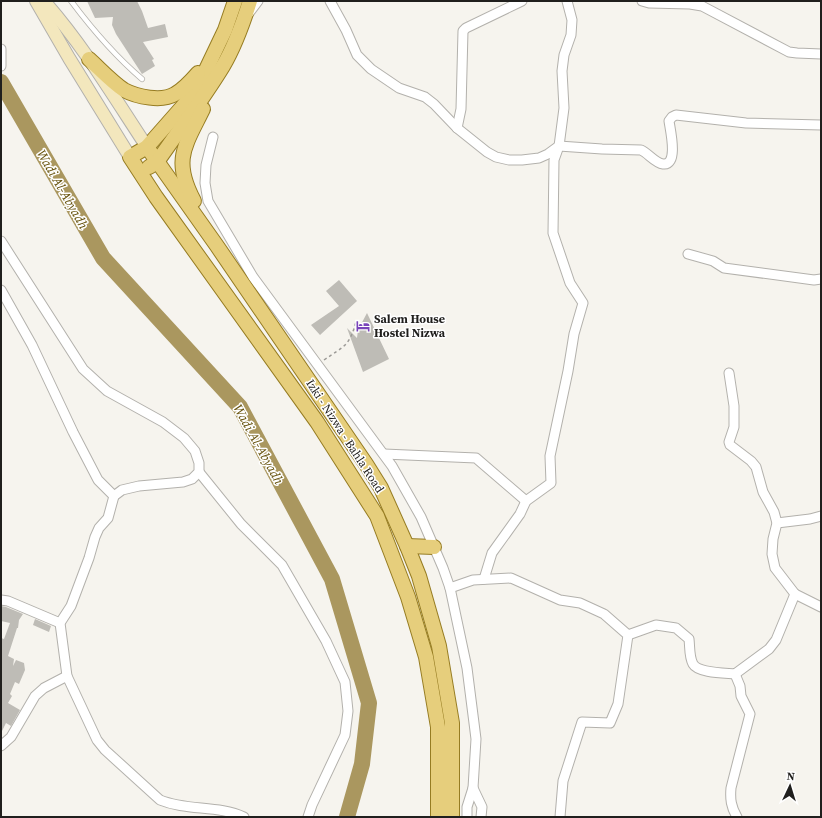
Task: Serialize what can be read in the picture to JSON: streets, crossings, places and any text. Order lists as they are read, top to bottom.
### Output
{
  "streets": {
    "main road": ["Izki - Nizwa - Bahla Road"]
  },
  "water": ["Wadi Al-Abyadh"],
  "places": {
    "hotel": ["Salem House Hostel Nizwa"]
  },
  "north": "top"
}
